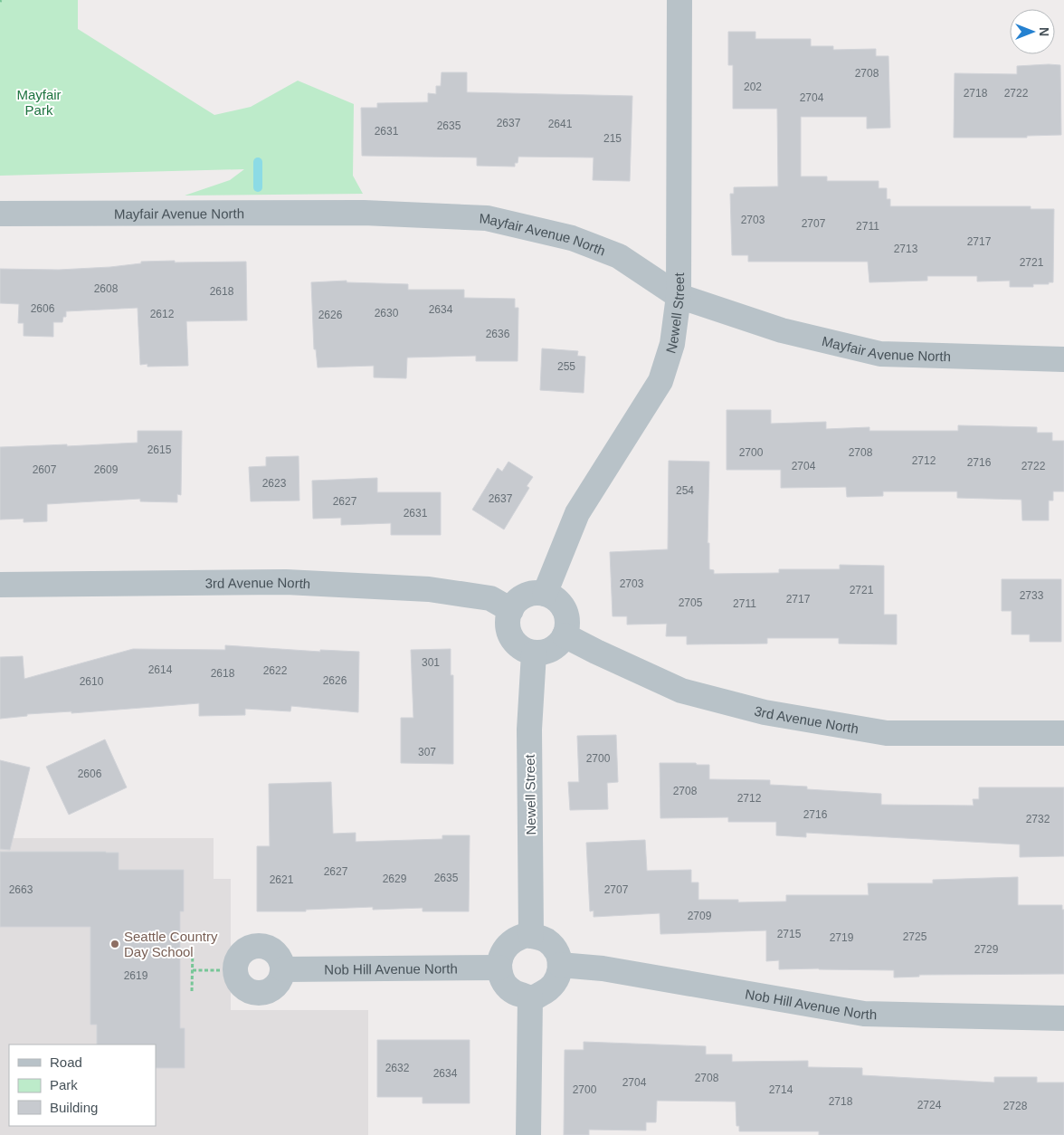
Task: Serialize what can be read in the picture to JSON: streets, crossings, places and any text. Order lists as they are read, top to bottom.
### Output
{
  "streets": {
    "street": [
      "Mayfair Avenue North",
      "Newell Street",
      "3rd Avenue North",
      "Nob Hill Avenue North"
    ]
  },
  "crossings": [
    ["Mayfair Avenue North", "Newell Street"],
    ["Newell Street", "3rd Avenue North"],
    ["Newell Street", "Nob Hill Avenue North"]
  ],
  "parks": ["Mayfair Park"],
  "places": ["Seattle Country Day School"],
  "house_numbers": [
    "2708",
    "202",
    "2718",
    "2722",
    "2704",
    "2637",
    "2641",
    "2635",
    "2631",
    "215",
    "2703",
    "2707",
    "2711",
    "2717",
    "2713",
    "2721",
    "2608",
    "2618",
    "2606",
    "2634",
    "2630",
    "2612",
    "2626",
    "2636",
    "255",
    "2615",
    "2700",
    "2708",
    "2712",
    "2716",
    "2704",
    "2722",
    "2607",
    "2609",
    "2623",
    "254",
    "2637",
    "2627",
    "2631",
    "2703",
    "2721",
    "2733",
    "2717",
    "2705",
    "2711",
    "301",
    "2614",
    "2622",
    "2618",
    "2626",
    "2610",
    "307",
    "2700",
    "2606",
    "2708",
    "2712",
    "2716",
    "2732",
    "2627",
    "2635",
    "2629",
    "2621",
    "2663",
    "2707",
    "2709",
    "2715",
    "2725",
    "2719",
    "2729",
    "2619",
    "2632",
    "2634",
    "2708",
    "2704",
    "2700",
    "2714",
    "2718",
    "2724",
    "2728"
  ],
  "legend": ["Road", "Park", "Building"],
  "north": "right"
}
